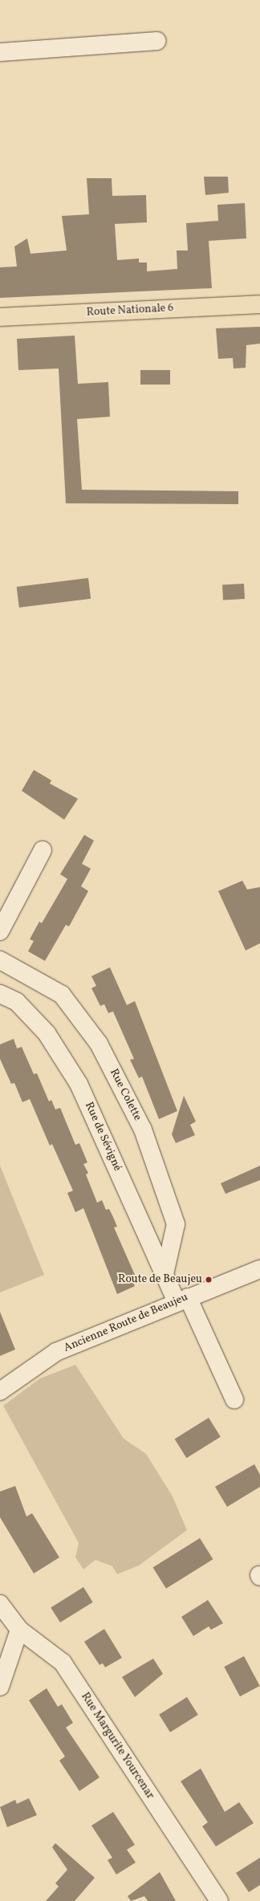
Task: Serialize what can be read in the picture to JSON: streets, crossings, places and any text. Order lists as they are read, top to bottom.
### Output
{
  "streets": {
    "main road": ["Route Nationale 6"],
    "street": [
      "Rue Colette",
      "Rue de Sévigné",
      "Ancienne Route de Beaujeu",
      "Rue Margurite Yourcenar"
    ]
  },
  "crossings": [
    ["Rue Colette", "Rue de Sévigné"],
    ["Rue de Sévigné", "Ancienne Route de Beaujeu"]
  ],
  "places": ["Route de Beaujeu"]
}
